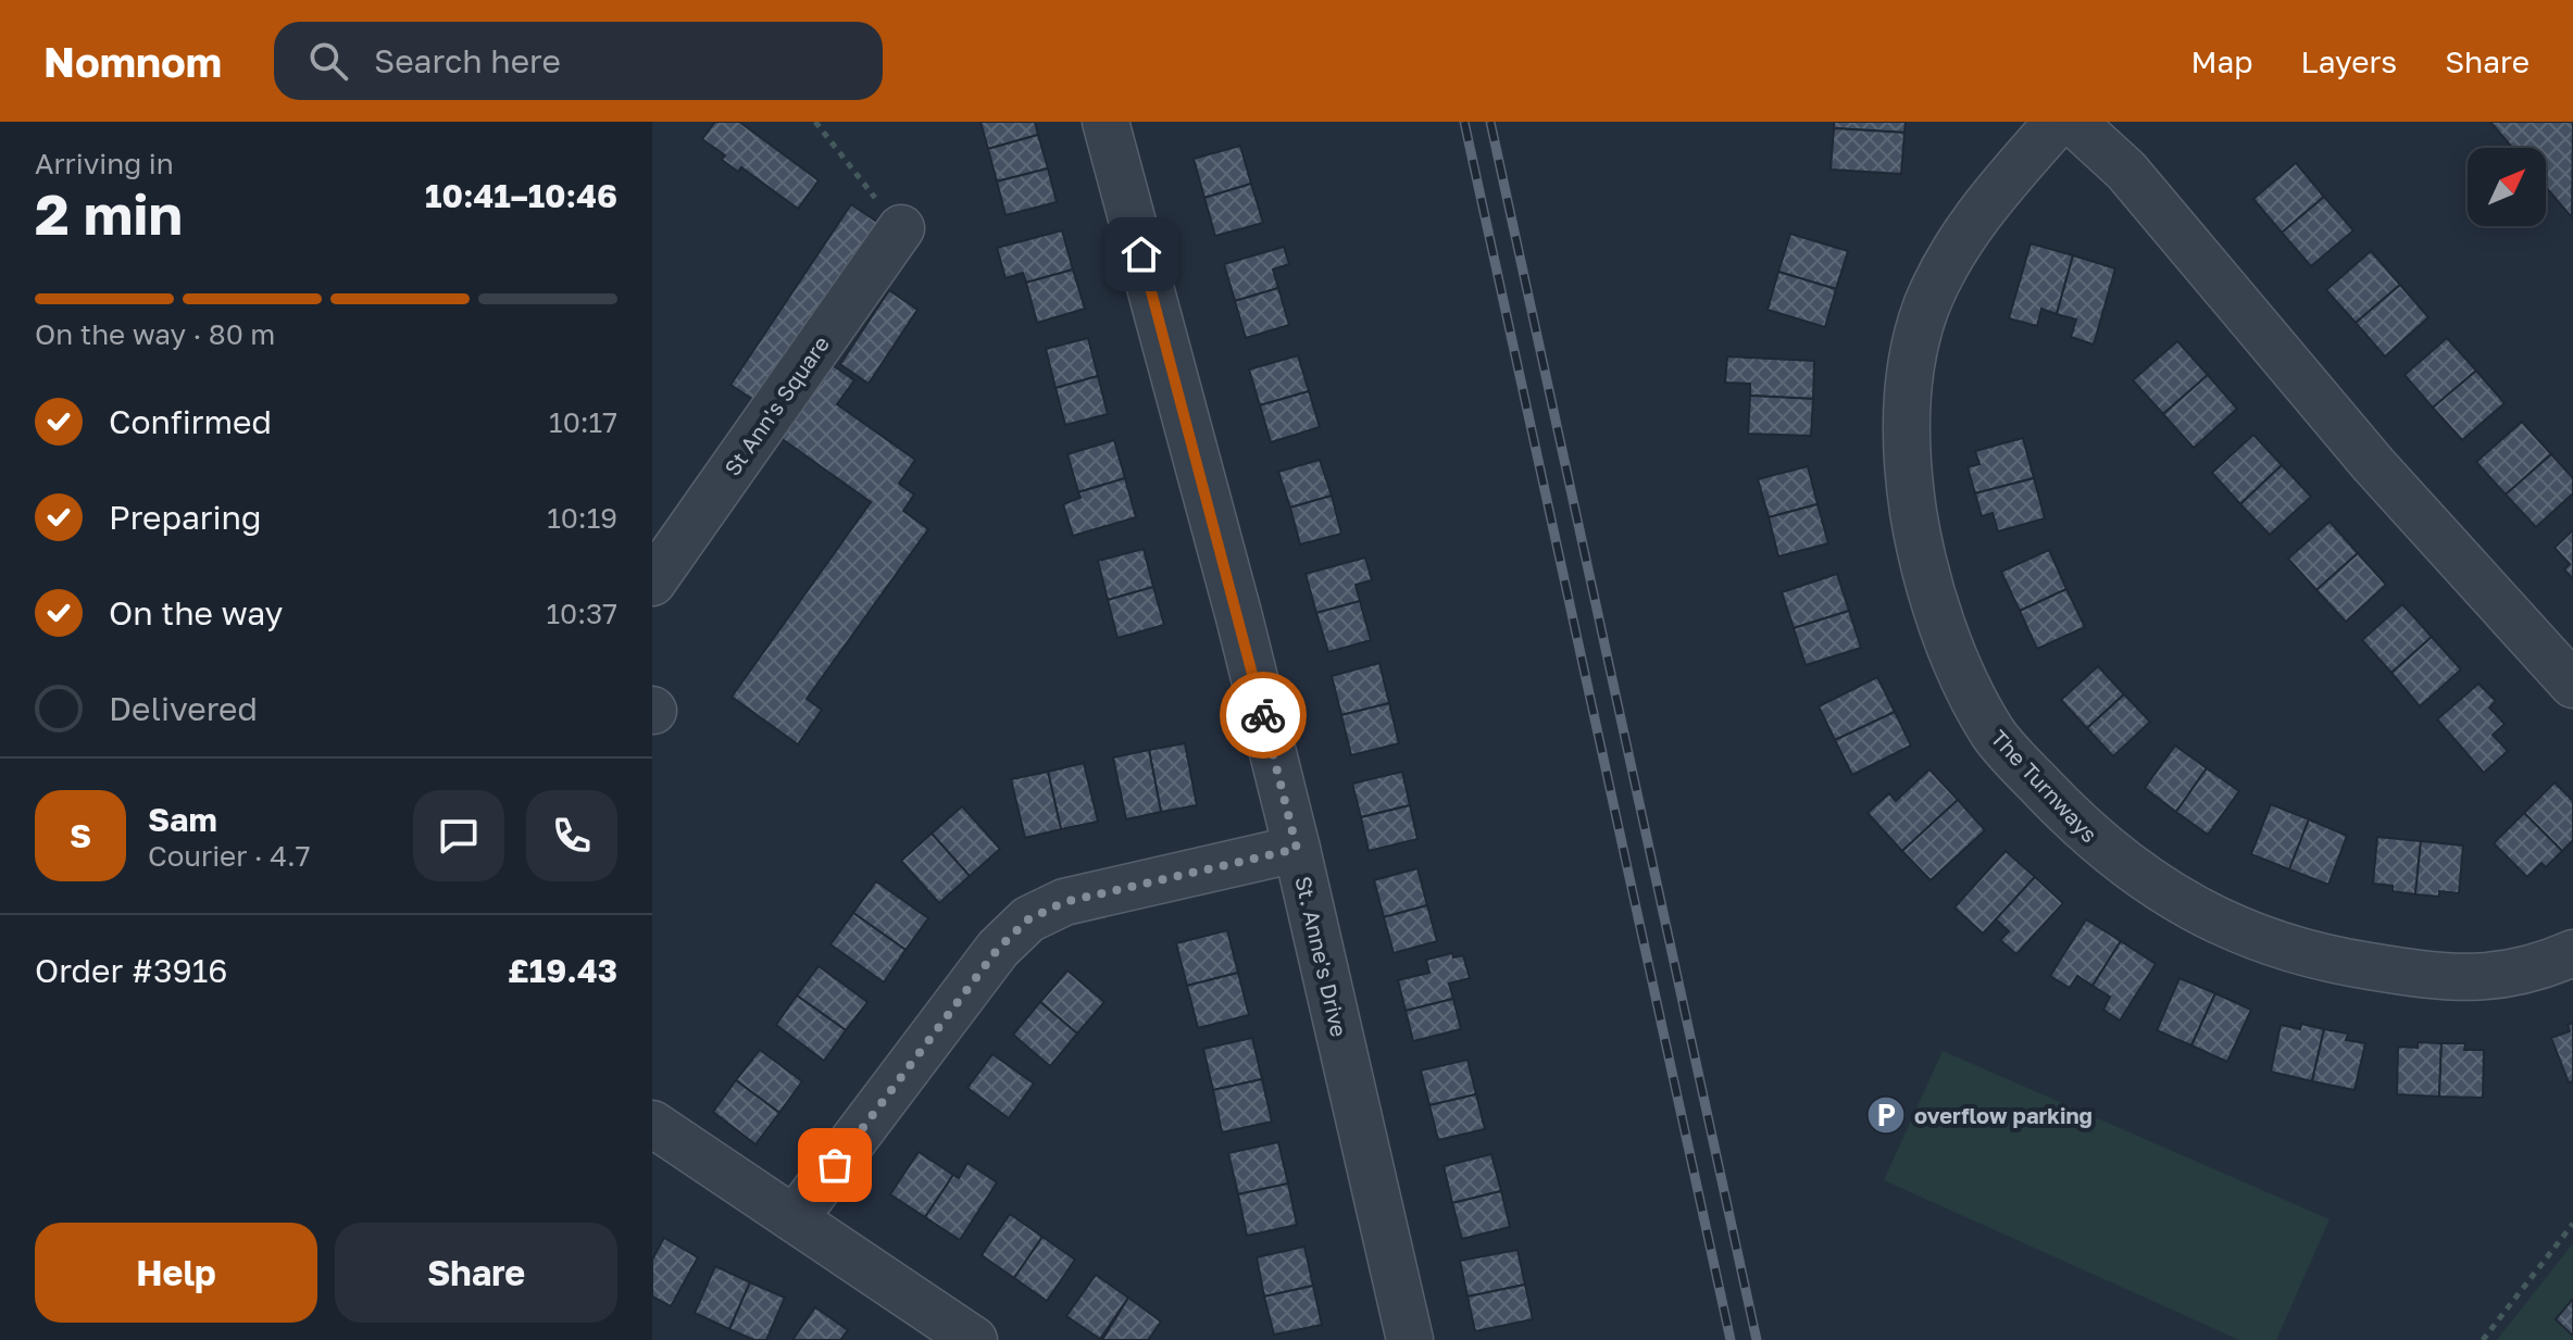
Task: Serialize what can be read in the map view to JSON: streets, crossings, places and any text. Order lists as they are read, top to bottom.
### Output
{
  "streets": {
    "street": ["St Ann's Square", "The Turnways", "St. Anne's Drive"]
  },
  "places": {
    "parking": ["overflow parking"]
  },
  "north": "top right",
  "page": {
    "header": "Nomnom",
    "search": "Search here",
    "nav": ["Map", "Layers", "Share"],
    "heading": ["2 min", "Arriving in", "10:41–10:46"],
    "panel": [
      "Sam",
      "Courier · 4.7",
      "Order #3916",
      "£19.43"
    ],
    "bar": "On the way · 80 m",
    "list": [
      ["Confirmed", "10:17"],
      ["Preparing", "10:19"],
      ["On the way", "10:37"],
      "Delivered"
    ],
    "round": "S",
    "buttons": ["Help", "Share"]
  }
}
